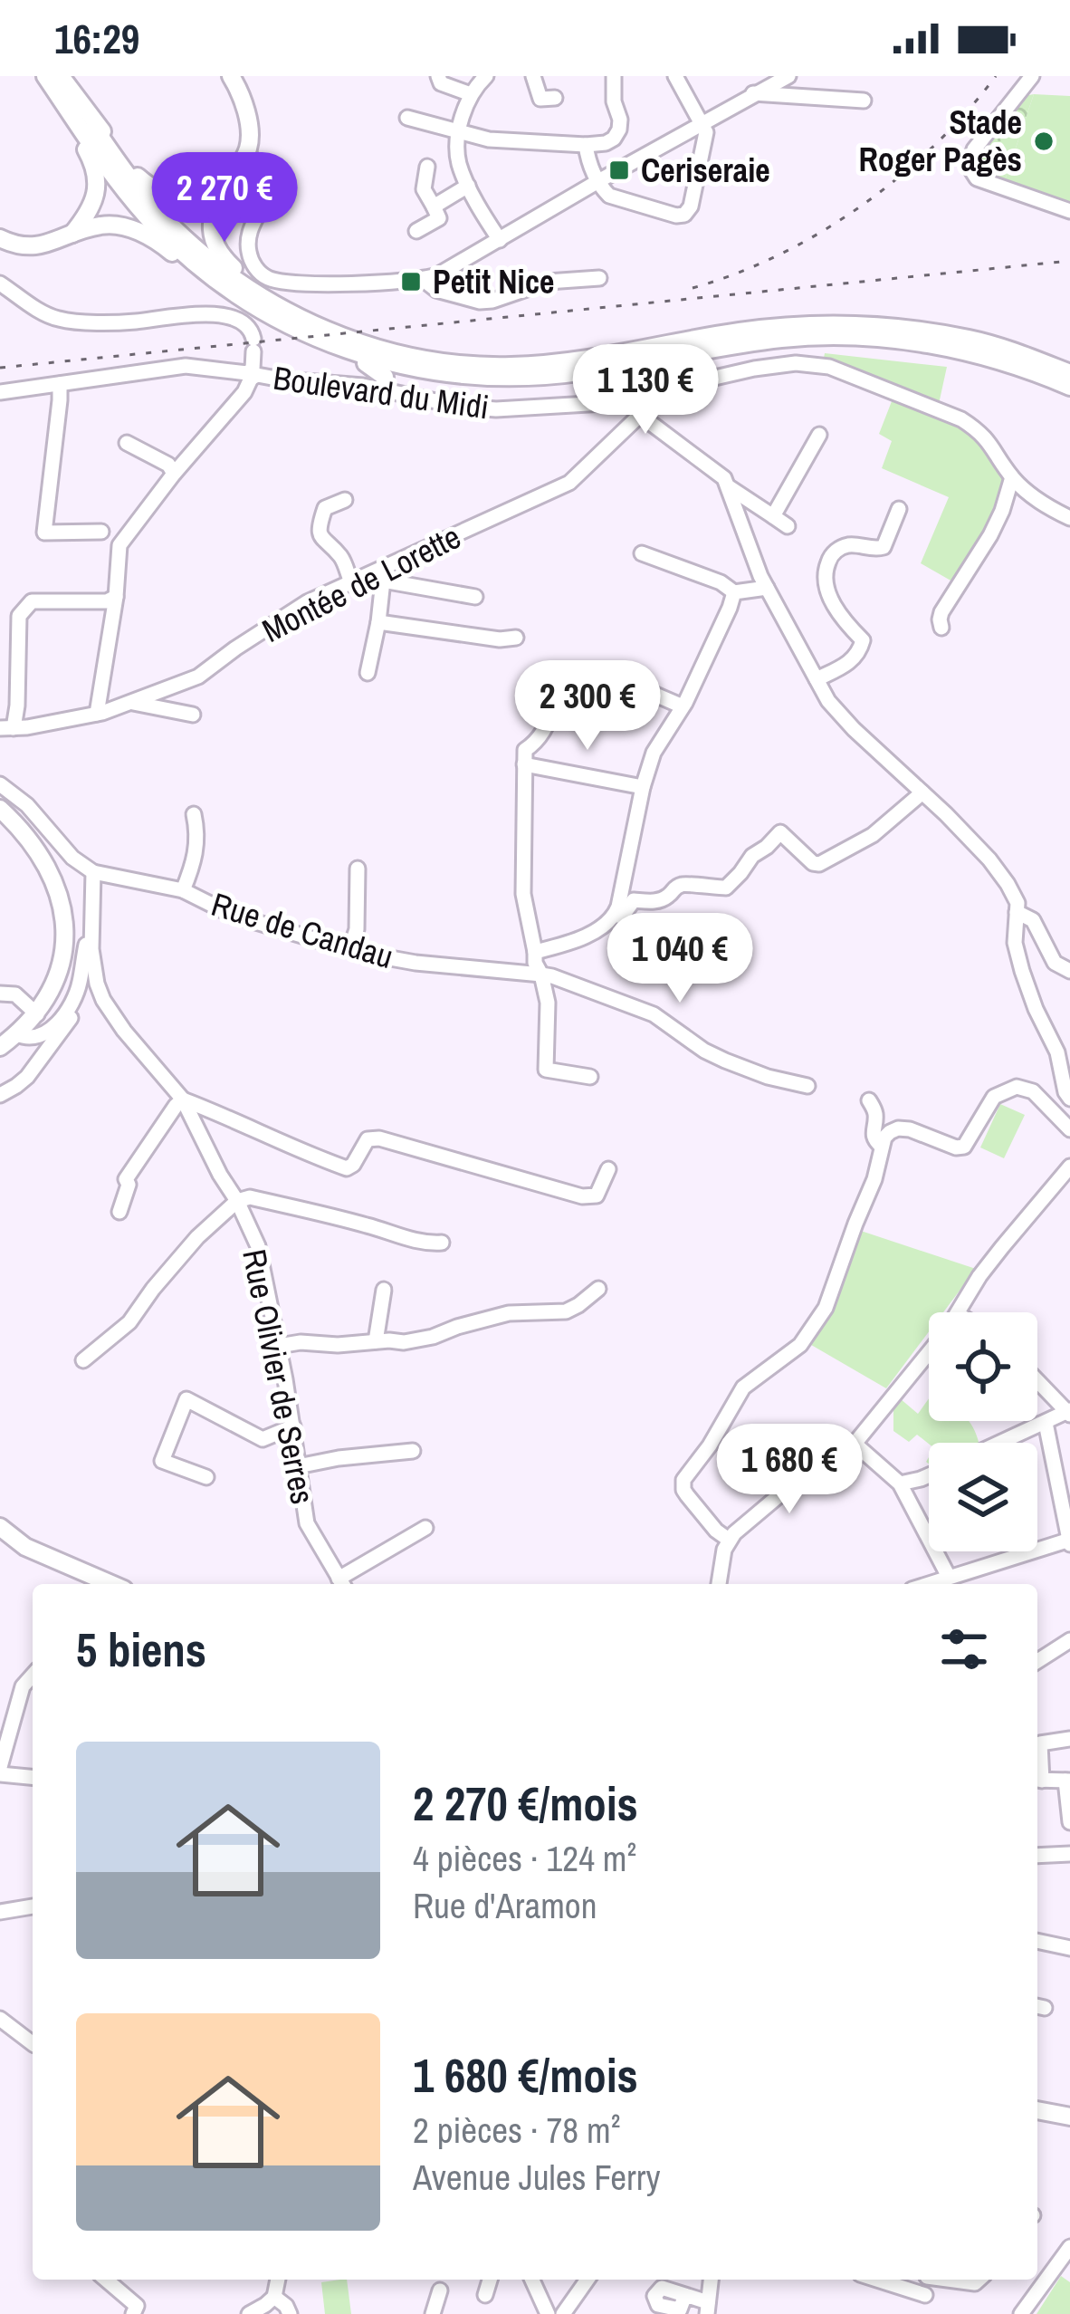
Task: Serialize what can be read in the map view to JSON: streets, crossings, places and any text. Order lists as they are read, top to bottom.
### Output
{
  "streets": {
    "street": [
      "Boulevard du Midi",
      "Montée de Lorette",
      "Rue de Candau",
      "Rue Olivier de Serres"
    ]
  },
  "crossings": [
    ["Boulevard du Midi", "Montée de Lorette"],
    ["Rue de Candau", "Rue Olivier de Serres"]
  ],
  "places": {
    "other": ["Stade Roger Pagès"],
    "transit": ["Ceriseraie", "Petit Nice"]
  },
  "page": {
    "status": "16:29",
    "price": [
      "2 270 €",
      "1 130 €",
      "2 300 €",
      "1 040 €",
      "1 680 €"
    ],
    "heading": "5 biens",
    "list": [
      {
        "name": "2 270 €/mois",
        "note": "4 pièces · 124 m² · Rue d'Aramon"
      },
      {
        "name": "1 680 €/mois",
        "note": "2 pièces · 78 m² · Avenue Jules Ferry"
      }
    ]
  }
}
